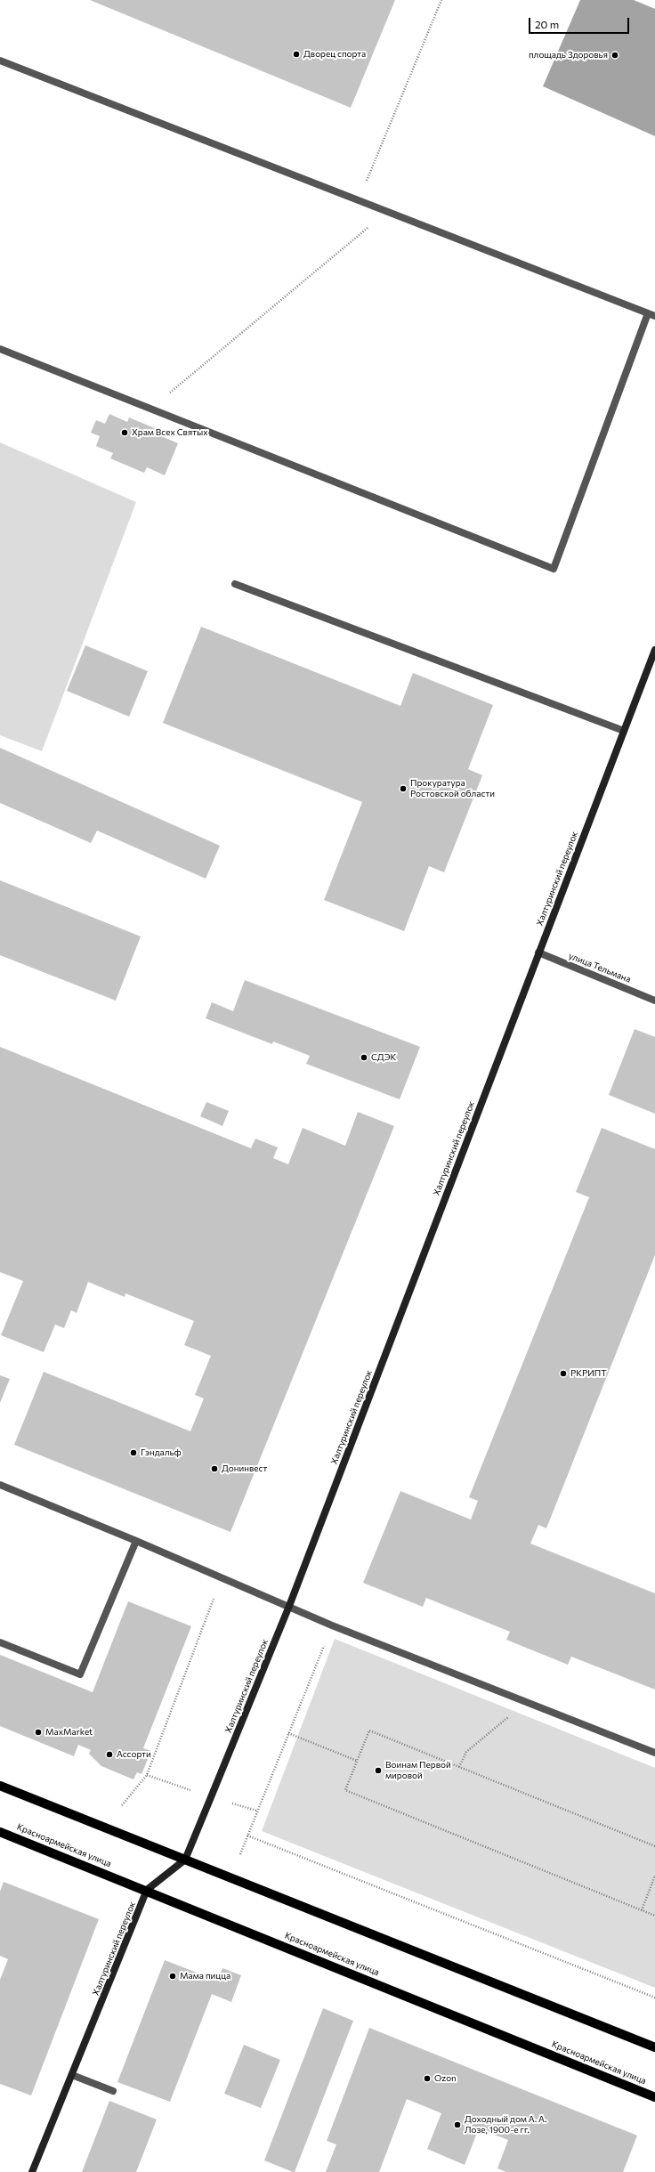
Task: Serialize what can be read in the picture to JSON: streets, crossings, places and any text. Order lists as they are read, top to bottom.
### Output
{
  "streets": {
    "main road": ["Красноармейская улица"],
    "street": ["Халтуринский переулок", "улица Тельмана"]
  },
  "crossings": [
    ["Халтуринский переулок", "улица Тельмана"],
    ["Халтуринский переулок", "Красноармейская улица"]
  ],
  "places": [
    "Дворец спорта",
    "площадь Здоровья",
    "Храм Всех Святых",
    "Прокуратура Ростовской области",
    "СДЭК",
    "РКРИПТ",
    "Гэндальф",
    "Донинвест",
    "MaxMarket",
    "Ассорти",
    "Воинам Первой мировой",
    "Мама пицца",
    "Ozon",
    "Доходный дом А. А. Лозе, 1900-е гг."
  ],
  "scale_bar": "20 m"
}
